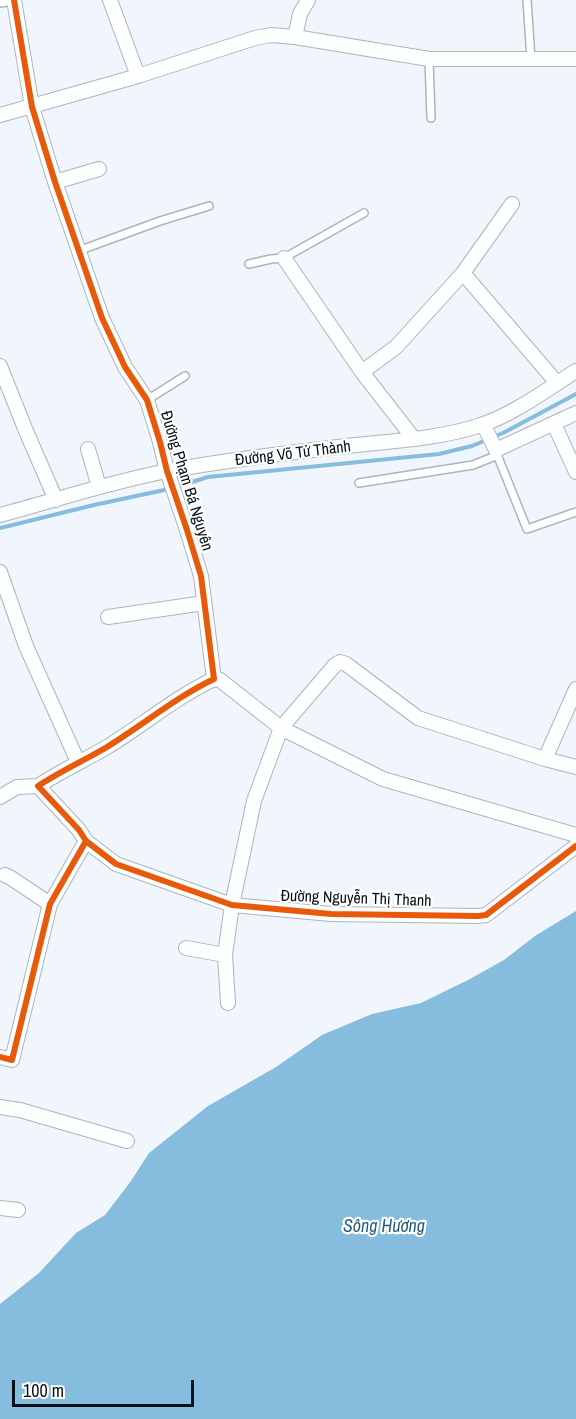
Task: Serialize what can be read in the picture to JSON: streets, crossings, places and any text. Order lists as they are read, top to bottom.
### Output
{
  "streets": {
    "street": ["Đường Võ Tử Thành", "Đường Phạm Bá Nguyên", "Đường Nguyễn Thị Thanh"]
  },
  "crossings": [
    ["Đường Võ Tử Thành", "Đường Phạm Bá Nguyên"]
  ],
  "water": ["Sông Hương"],
  "scale_bar": "100 m"
}
